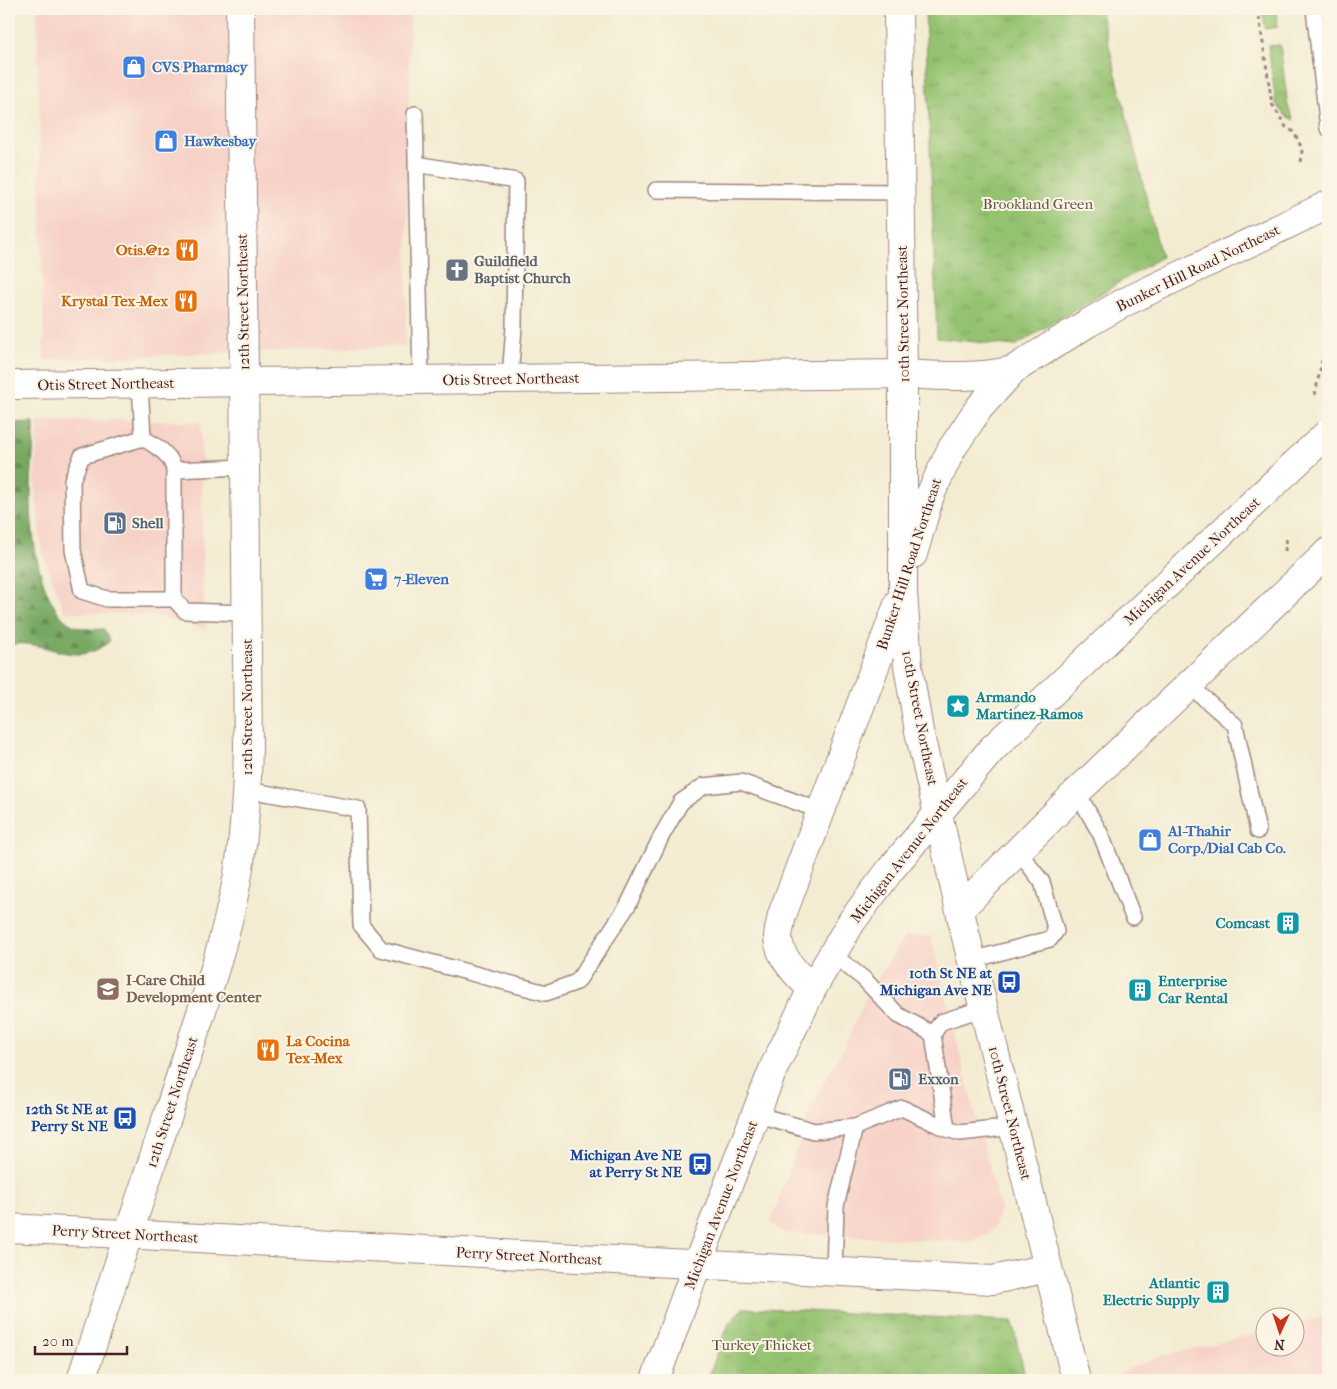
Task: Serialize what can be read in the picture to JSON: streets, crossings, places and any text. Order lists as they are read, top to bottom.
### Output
{
  "streets": {
    "street": [
      "Bunker Hill Road Northeast",
      "12th Street Northeast",
      "10th Street Northeast",
      "Otis Street Northeast",
      "Michigan Avenue Northeast",
      "Perry Street Northeast"
    ]
  },
  "crossings": [
    ["Bunker Hill Road Northeast", "10th Street Northeast"],
    ["Bunker Hill Road Northeast", "Otis Street Northeast"],
    ["Bunker Hill Road Northeast", "Michigan Avenue Northeast"],
    ["12th Street Northeast", "Otis Street Northeast"],
    ["12th Street Northeast", "Perry Street Northeast"],
    ["10th Street Northeast", "Otis Street Northeast"],
    ["10th Street Northeast", "Michigan Avenue Northeast"],
    ["10th Street Northeast", "Perry Street Northeast"],
    ["Michigan Avenue Northeast", "Perry Street Northeast"]
  ],
  "parks": ["Brookland Green", "Turkey Thicket"],
  "places": {
    "shop": ["CVS Pharmacy", "Hawkesbay", "Al-Thahir Corp./Dial Cab Co."],
    "restaurant": ["Otis.@12", "Krystal Tex-Mex", "La Cocina Tex-Mex"],
    "church": ["Guildfield Baptist Church"],
    "fuel station": ["Shell", "Exxon"],
    "supermarket": ["7-Eleven"],
    "place": ["Armando Martinez-Ramos"],
    "building": ["Comcast", "Enterprise Car Rental", "Atlantic Electric Supply"],
    "bus stop": ["10th St NE at Michigan Ave NE", "12th St NE at Perry St NE", "Michigan Ave NE at Perry St NE"],
    "school or university": ["I-Care Child Development Center"]
  },
  "scale_bar": "20 m",
  "north": "bottom"
}
